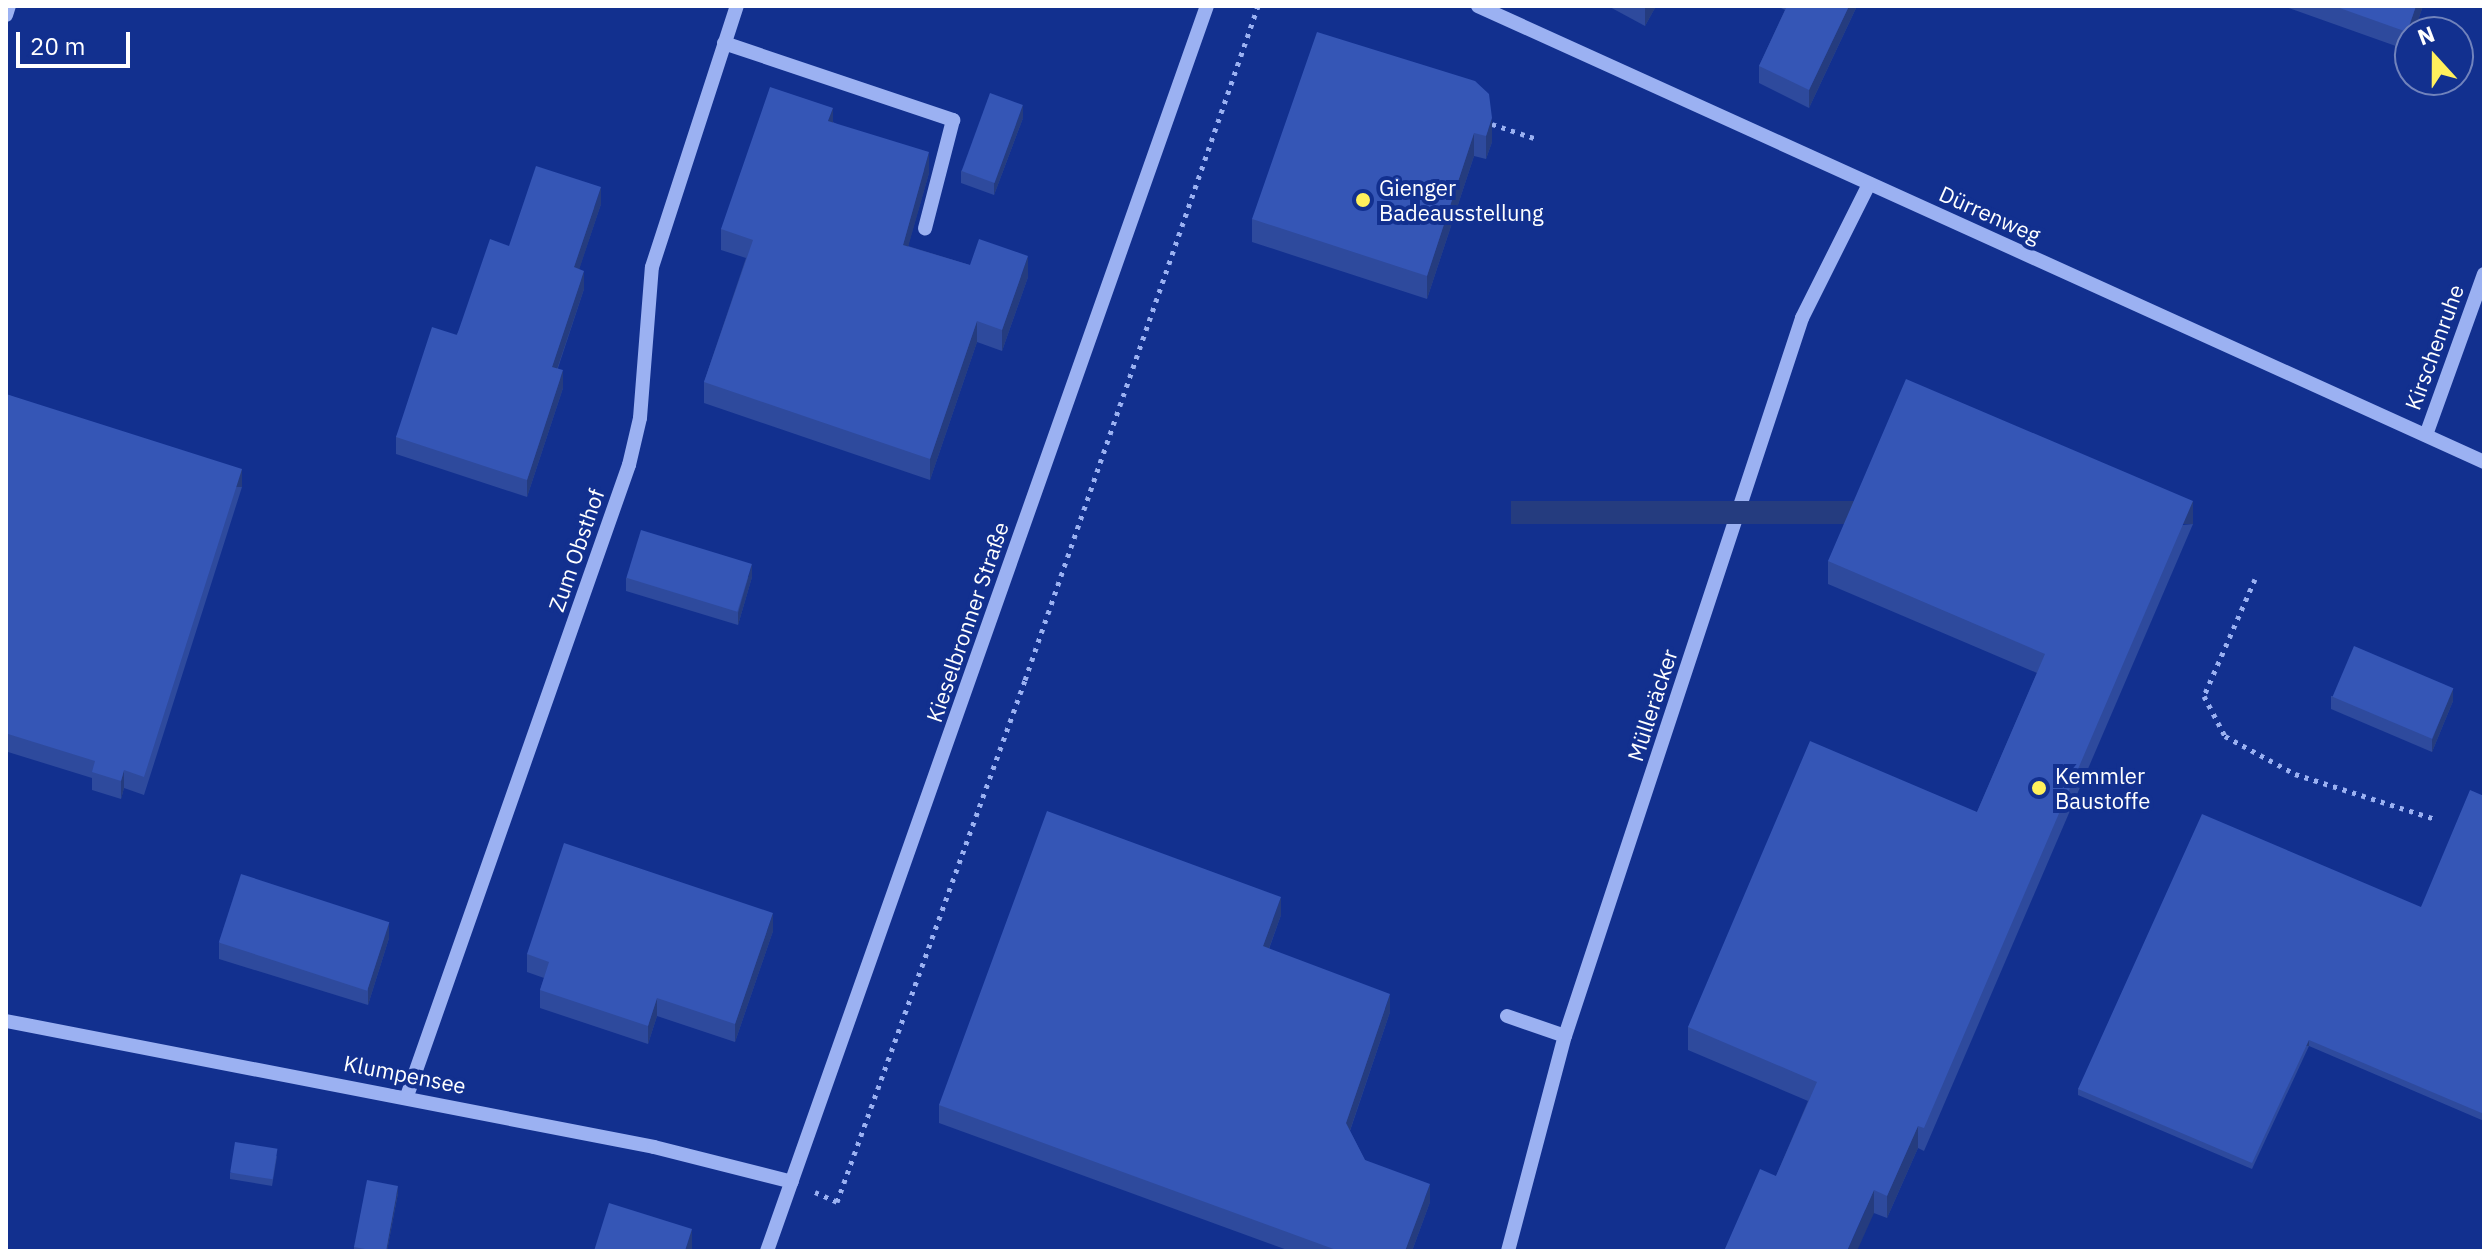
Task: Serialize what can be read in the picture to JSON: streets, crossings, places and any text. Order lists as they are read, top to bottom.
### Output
{
  "streets": {
    "street": [
      "Dürrenweg",
      "Kirschenruhe",
      "Zum Obsthof",
      "Kieselbronner Straße",
      "Mülleräcker",
      "Klumpensee"
    ]
  },
  "crossings": [
    ["Dürrenweg", "Kirschenruhe"],
    ["Dürrenweg", "Mülleräcker"],
    ["Zum Obsthof", "Klumpensee"],
    ["Kieselbronner Straße", "Klumpensee"]
  ],
  "places": ["Gienger Badeausstellung", "Kemmler Baustoffe"],
  "scale_bar": "20 m",
  "north": "top"
}
